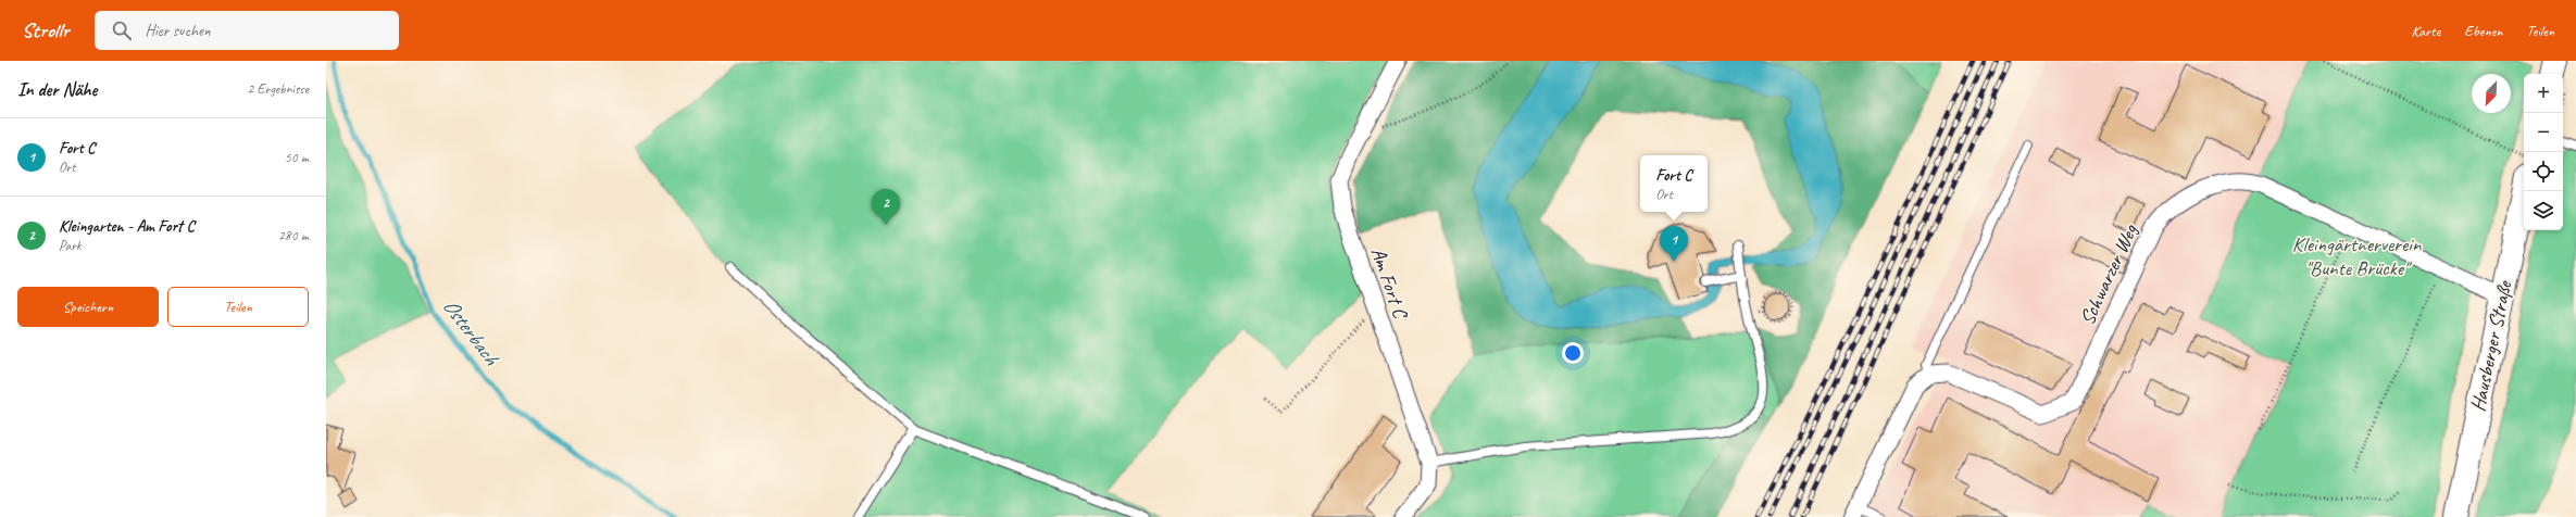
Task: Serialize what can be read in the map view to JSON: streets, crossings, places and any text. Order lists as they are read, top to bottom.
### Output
{
  "streets": {
    "main road": ["Hausberger Straße"],
    "street": ["Schwarzer Weg", "Am Fort C"]
  },
  "crossings": [
    ["Schwarzer Weg", "Hausberger Straße"]
  ],
  "water": ["Osterbach"],
  "parks": ["Kleingärtnerverein \"Bunte Brücke\""],
  "north": "bottom left",
  "page": {
    "header": "Strollr",
    "search": "Hier suchen",
    "nav": ["Karte", "Ebenen", "Teilen"],
    "heading": ["In der Nähe", "2 Ergebnisse"],
    "map_buttons": ["+", "−"],
    "list": [
      {
        "mark": "1",
        "name": "Fort C",
        "note": "Ort",
        "value": "50 m"
      },
      {
        "mark": "2",
        "name": "Kleingarten - Am Fort C",
        "note": "Park",
        "value": "280 m"
      }
    ],
    "popup": ["Fort C", "Ort"],
    "pins": ["2", "1"],
    "buttons": ["Speichern", "Teilen"]
  }
}
